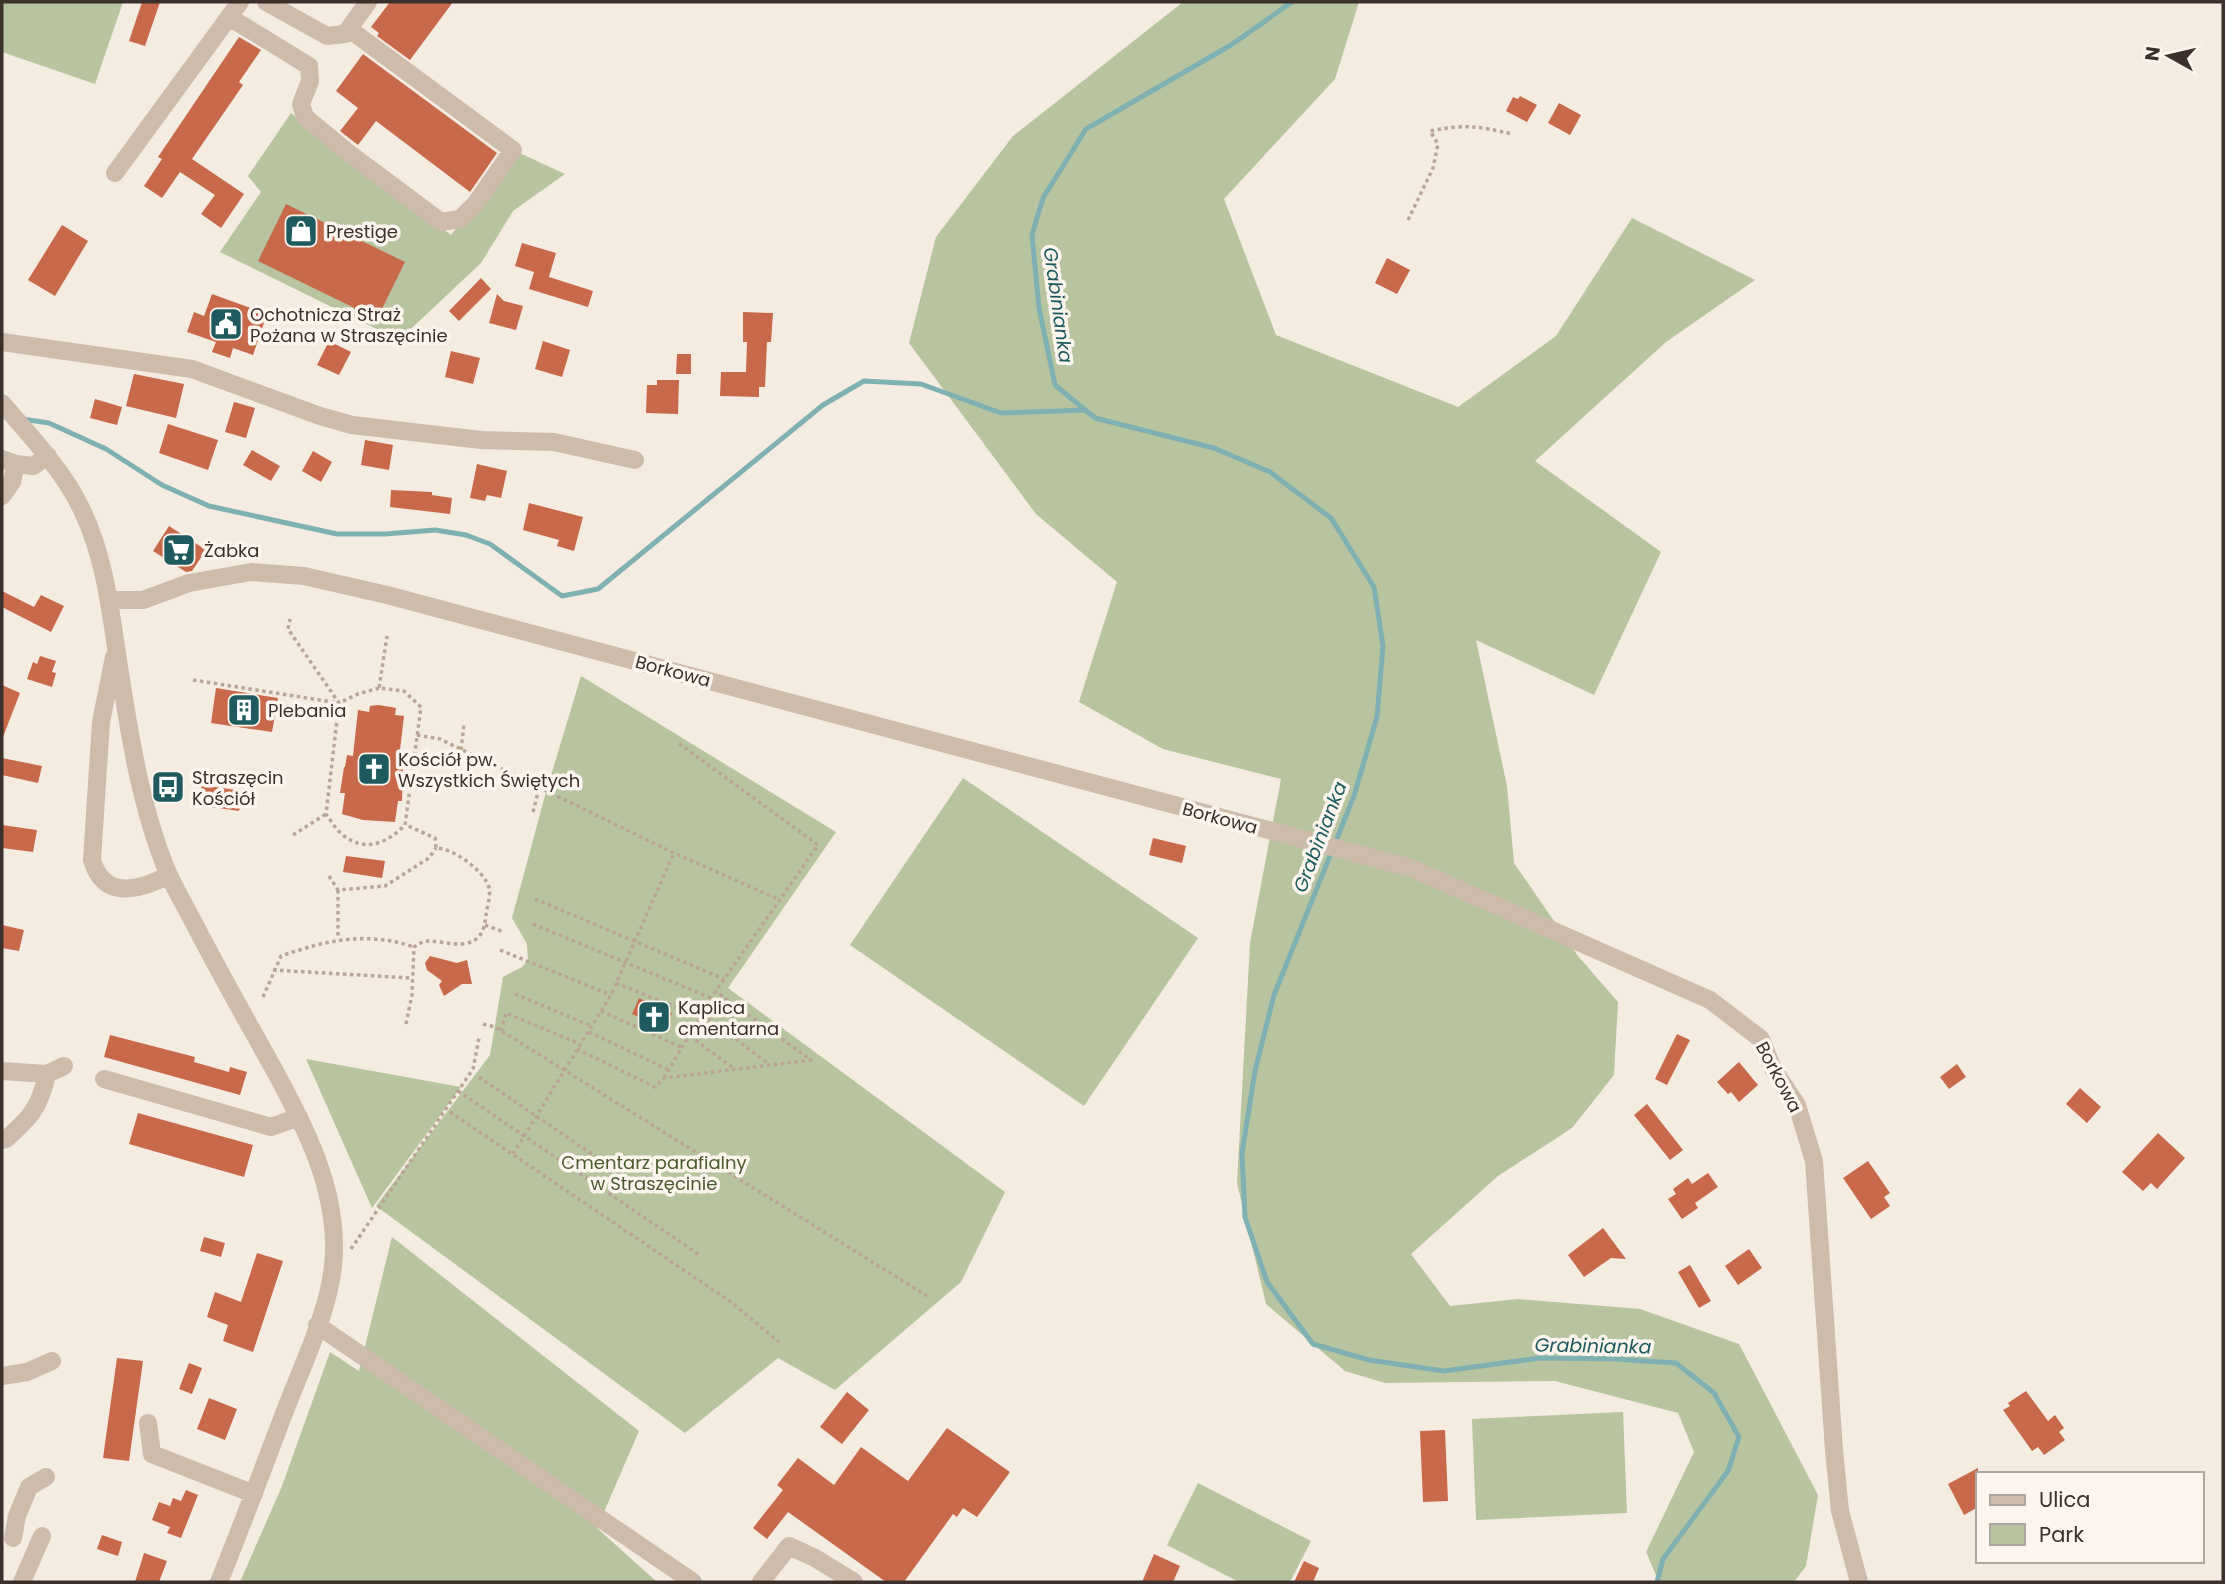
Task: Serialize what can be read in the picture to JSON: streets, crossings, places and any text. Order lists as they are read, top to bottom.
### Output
{
  "streets": {
    "street": ["Borkowa"]
  },
  "water": ["Grabinianka"],
  "parks": ["Cmentarz parafialny w Straszęcinie"],
  "places": {
    "shop": ["Prestige"],
    "public building": ["Ochotnicza Straż Pożana w Straszęcinie"],
    "supermarket": ["Żabka"],
    "building": ["Plebania"],
    "church": ["Kościół pw. Wszystkich Świętych", "Kaplica cmentarna"],
    "bus stop": ["Straszęcin Kościół"]
  },
  "legend": ["Ulica", "Park"],
  "north": "left"
}
